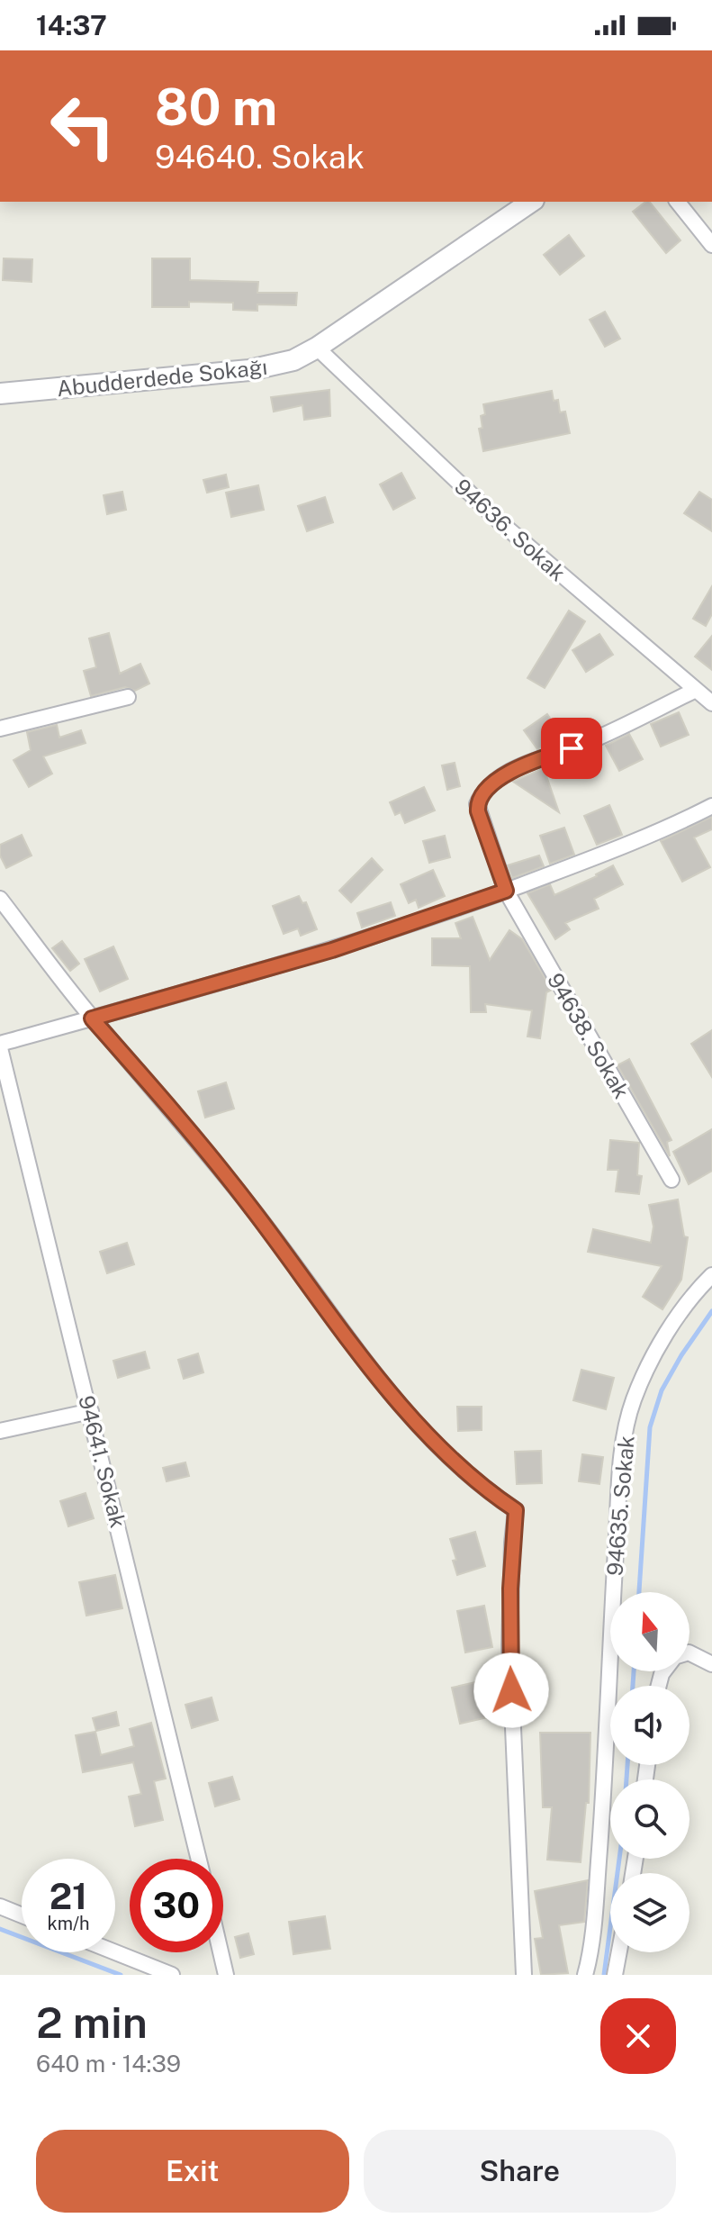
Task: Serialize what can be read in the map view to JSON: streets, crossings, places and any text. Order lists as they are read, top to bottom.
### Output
{
  "streets": {
    "street": [
      "Abudderdede Sokağı",
      "94636. Sokak",
      "94638. Sokak",
      "94641. Sokak",
      "94635. Sokak"
    ]
  },
  "crossings": [
    ["Abudderdede Sokağı", "94636. Sokak"],
    ["94636. Sokak", "94638. Sokak"]
  ],
  "north": "top",
  "page": {
    "status": "14:37",
    "turn": ["80 m", "94640. Sokak"],
    "speed": "21 km/h",
    "limit": "30",
    "heading": ["2 min", "640 m · 14:39"],
    "buttons": ["Exit", "Share"]
  }
}
